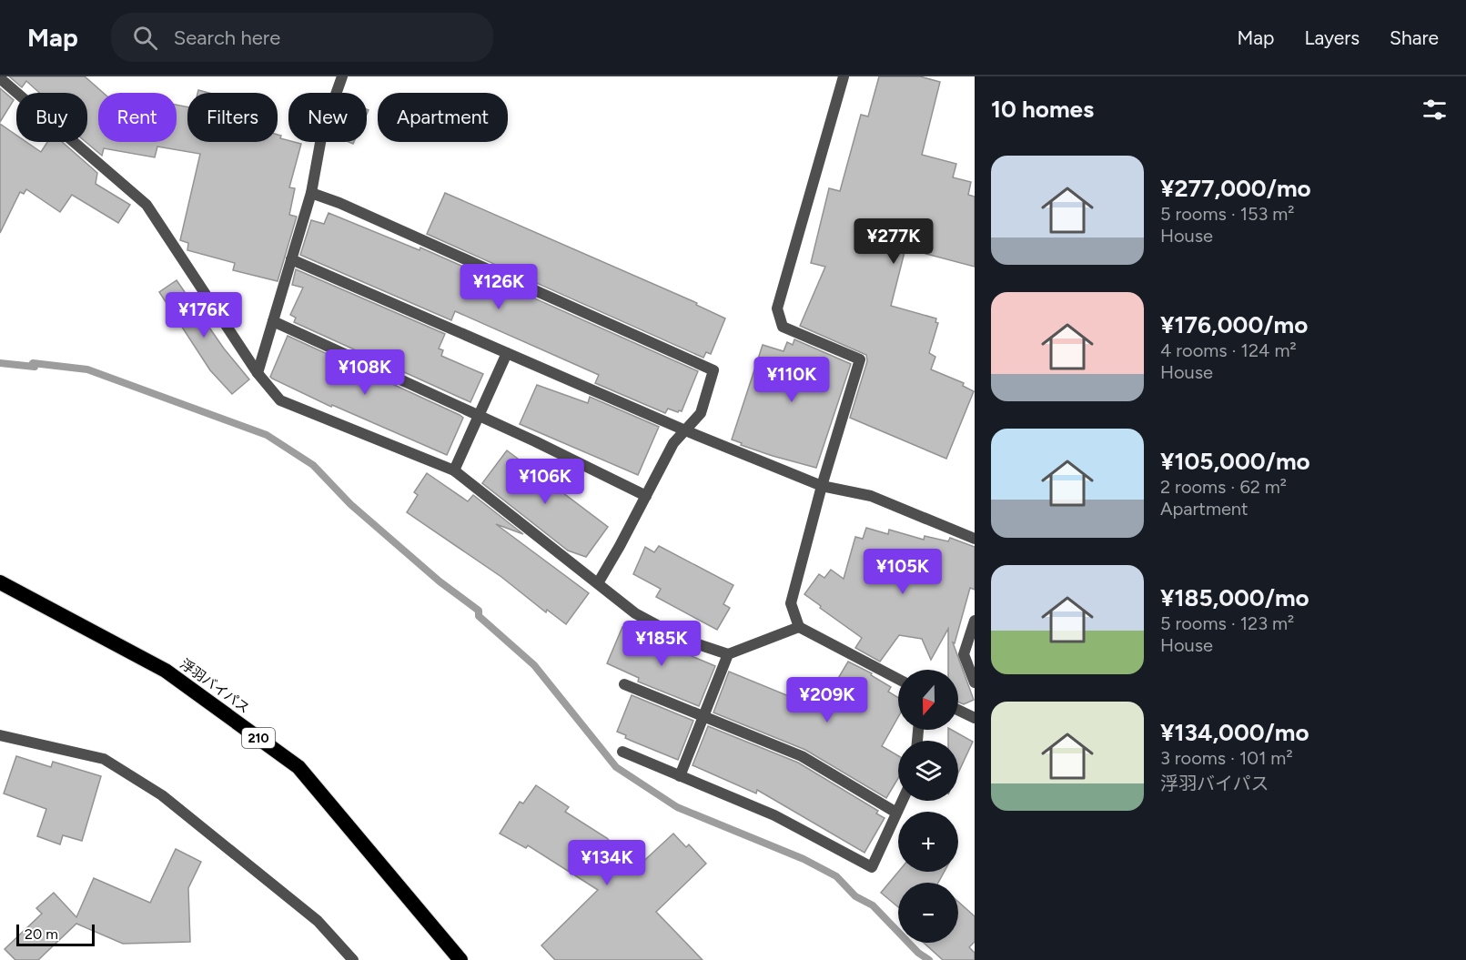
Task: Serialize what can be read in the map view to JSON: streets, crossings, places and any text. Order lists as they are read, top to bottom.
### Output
{
  "streets": {
    "highway": ["浮羽バイパス", "210"]
  },
  "scale_bar": "20 m",
  "north": "bottom",
  "page": {
    "header": "Map",
    "search": "Search here",
    "nav": ["Map", "Layers", "Share"],
    "heading": "10 homes",
    "chip": [
      "Buy",
      "Rent",
      "Filters",
      "New",
      "Apartment"
    ],
    "list": [
      {
        "name": "¥277,000/mo",
        "note": "5 rooms · 153 m² · House"
      },
      {
        "name": "¥176,000/mo",
        "note": "4 rooms · 124 m² · House"
      },
      {
        "name": "¥105,000/mo",
        "note": "2 rooms · 62 m² · Apartment"
      },
      {
        "name": "¥185,000/mo",
        "note": "5 rooms · 123 m² · House"
      },
      {
        "name": "¥134,000/mo",
        "note": "3 rooms · 101 m² · 浮羽バイパス"
      }
    ],
    "price": [
      "¥277K",
      "¥126K",
      "¥176K",
      "¥108K",
      "¥110K",
      "¥106K",
      "¥105K",
      "¥185K",
      "¥209K",
      "¥134K"
    ],
    "map_buttons": ["+", "−"],
    "scale": "20 m"
  }
}
